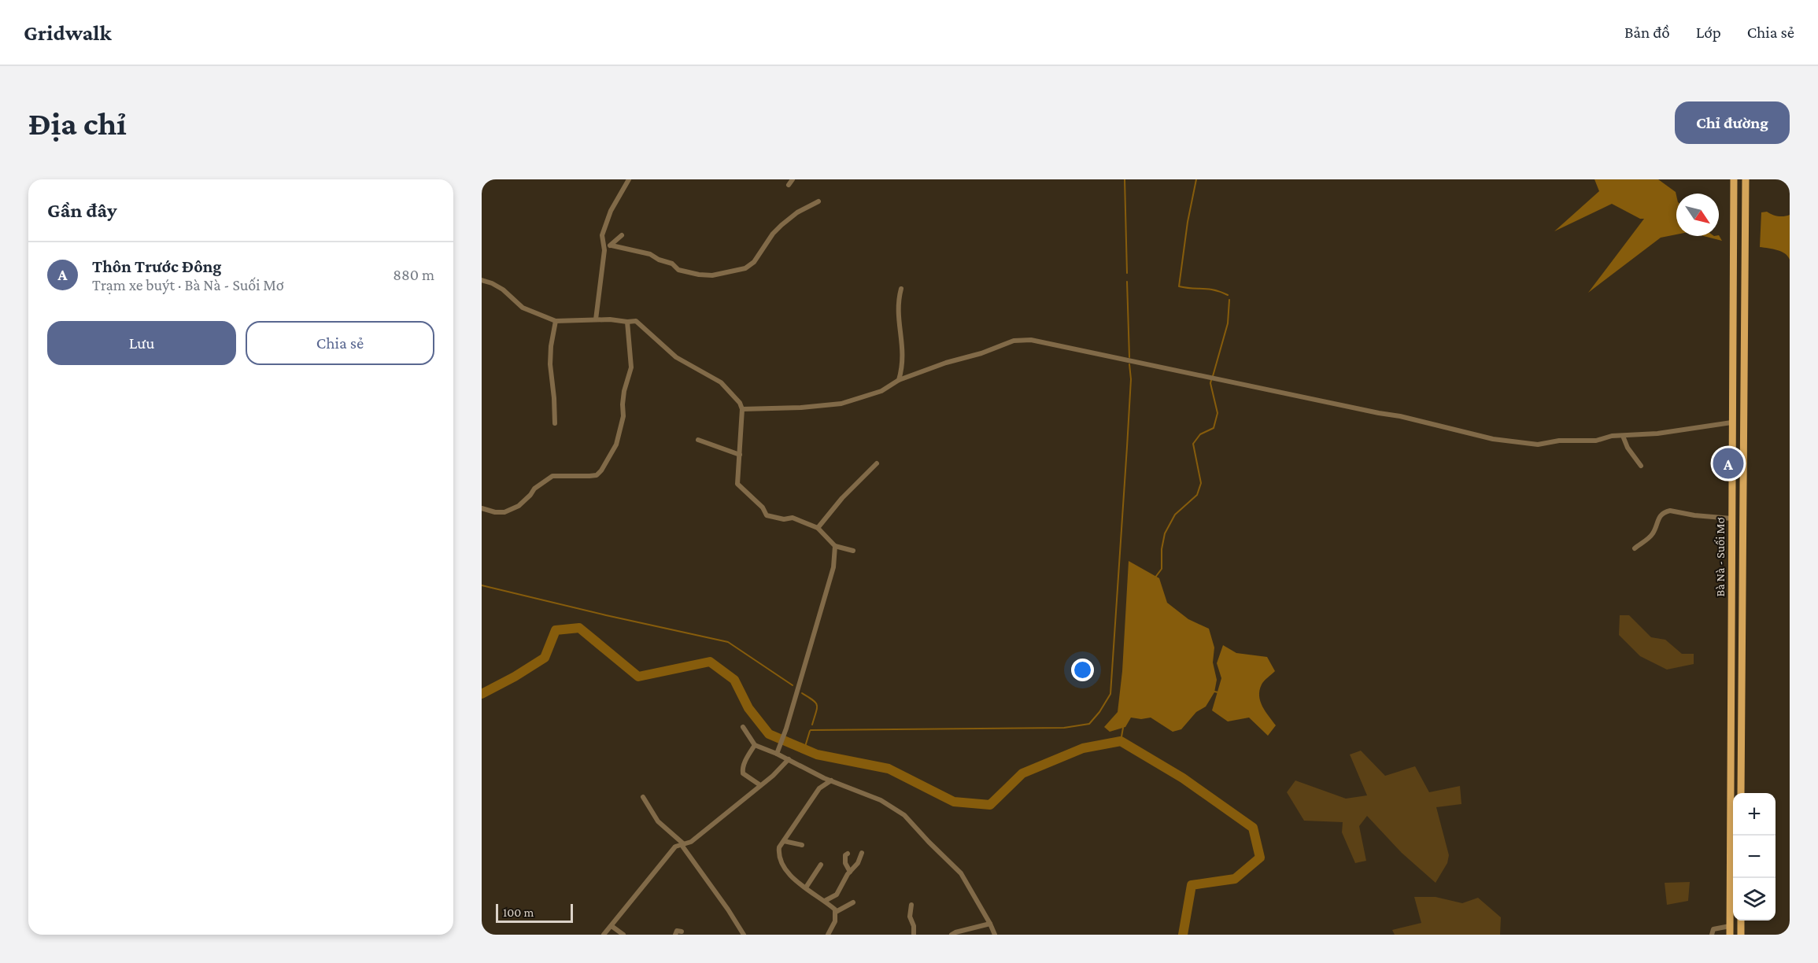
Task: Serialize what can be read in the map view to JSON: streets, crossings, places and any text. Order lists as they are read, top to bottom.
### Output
{
  "streets": {
    "main road": ["Bà Nà - Suối Mơ"]
  },
  "scale_bar": "100 m",
  "north": "bottom right",
  "page": {
    "header": "Gridwalk",
    "nav": ["Bản đồ", "Lớp", "Chia sẻ"],
    "buttons": [
      "Chỉ đường",
      ["Lưu", "Chia sẻ"]
    ],
    "title": "Địa chỉ",
    "heading": "Gần đây",
    "list": [
      {
        "mark": "A",
        "name": "Thôn Trước Đông",
        "note": "Trạm xe buýt · Bà Nà - Suối Mơ",
        "value": "880 m"
      }
    ],
    "pins": "A",
    "map_buttons": ["+", "−"],
    "scale": "100 m"
  }
}
